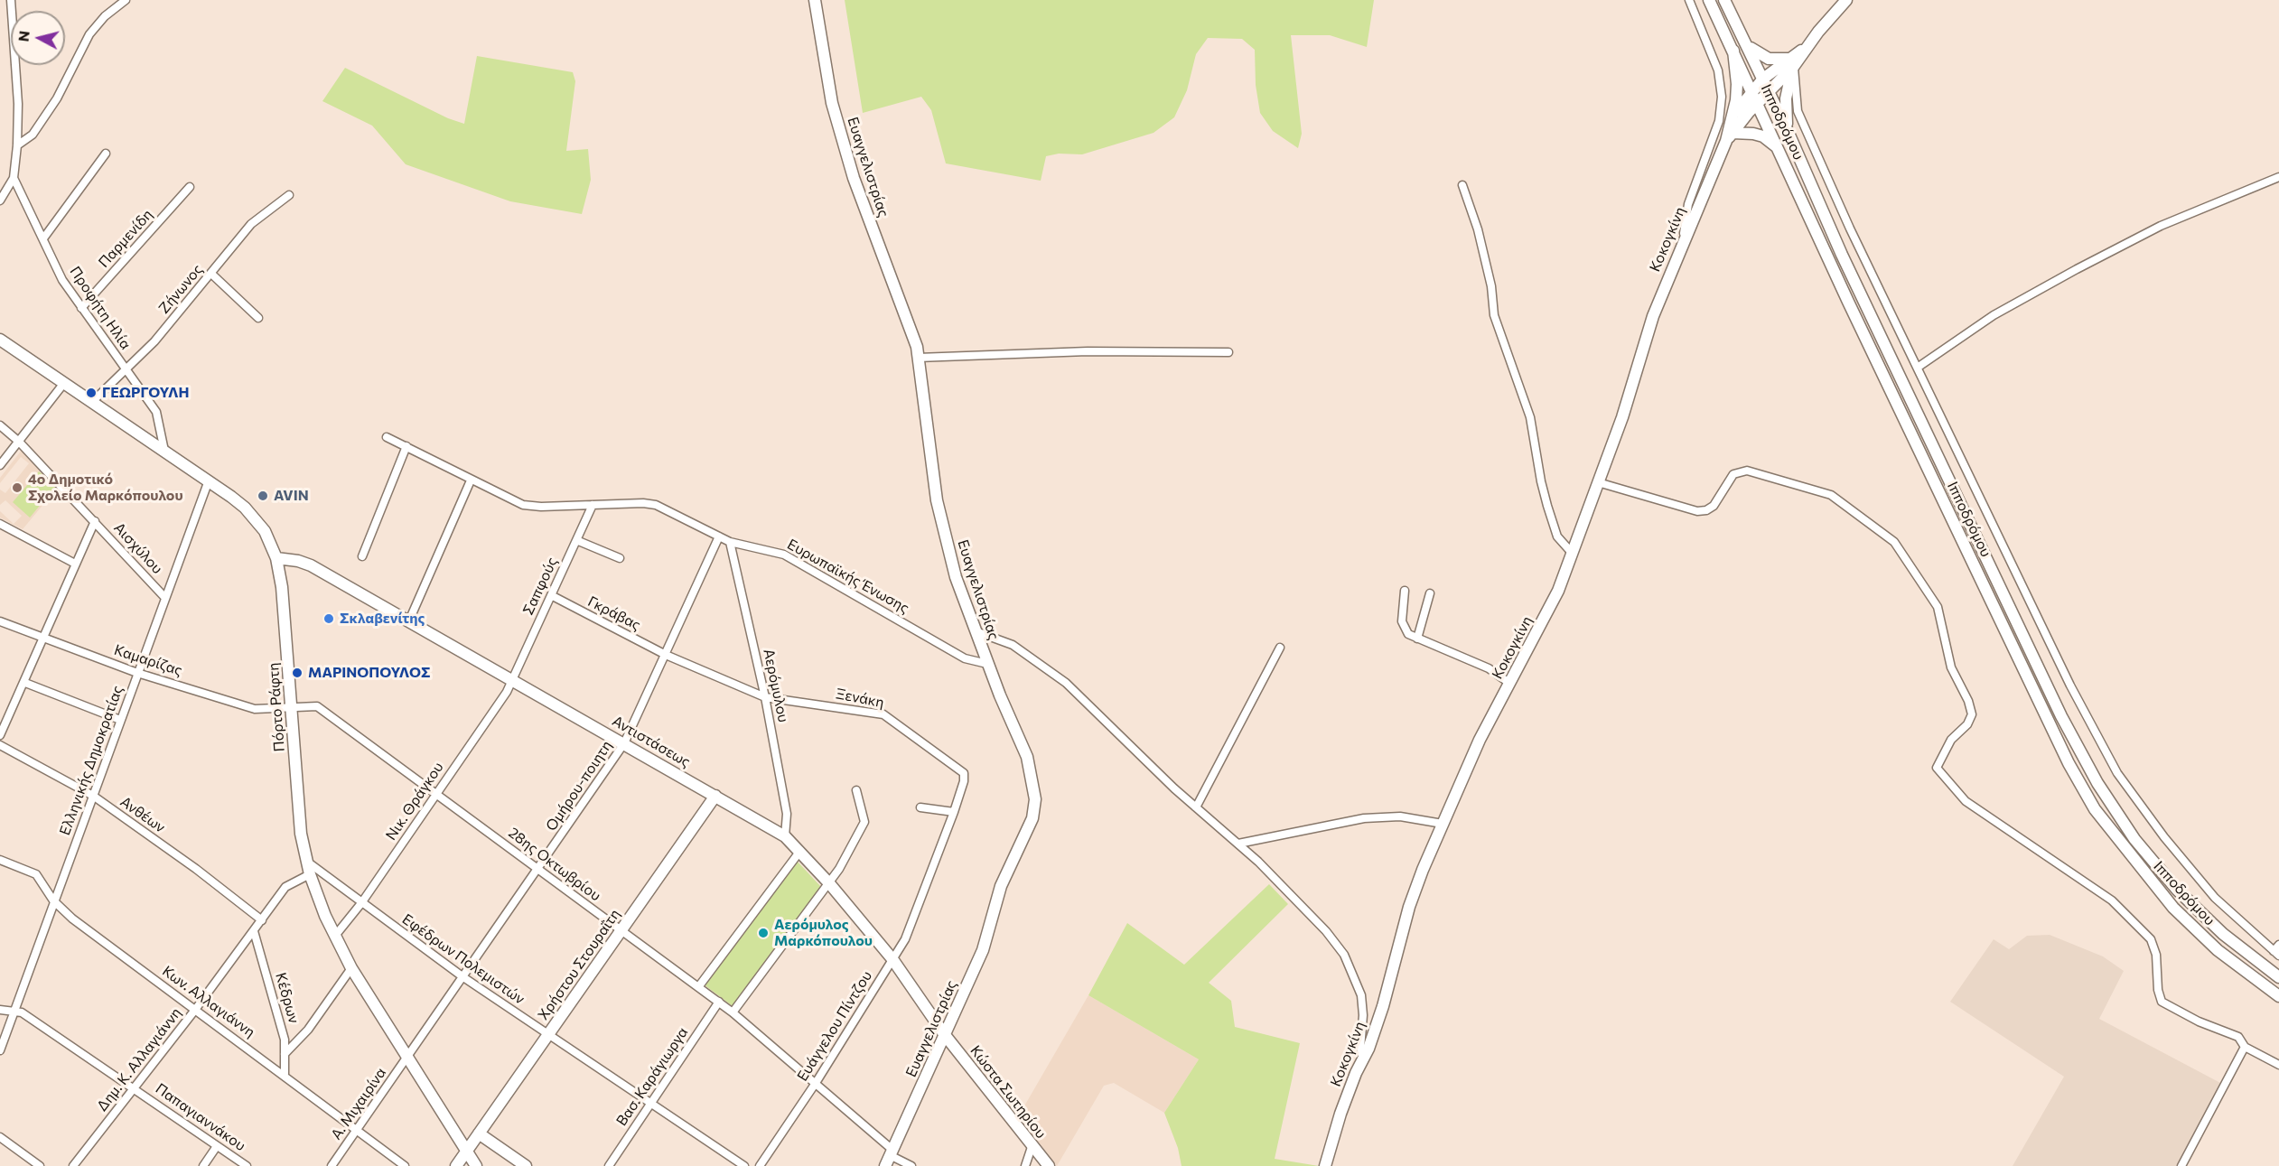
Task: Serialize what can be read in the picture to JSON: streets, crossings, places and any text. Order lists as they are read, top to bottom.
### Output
{
  "streets": {
    "street": [
      "Ιπποδρόμου",
      "Ευαγγελιστρίας",
      "Παρμενίδη",
      "Κοκογκίνη",
      "Ζήνωνος",
      "Προφήτη Ηλία",
      "Αισχύλου",
      "Ευρωπαϊκής Ένωσης",
      "Σαπφούς",
      "Γκράβας",
      "Καμαρίζας",
      "Αερόμυλου",
      "Ξενάκη",
      "Πόρτο Ράφτη",
      "Αντιστάσεως",
      "Ελληνικής Δημοκρατίας",
      "Ομήρου-ποιητη",
      "Νικ. Θράγκου",
      "Ανθέων",
      "28ης Οκτωβρίου",
      "Εφέδρων Πολεμιστών",
      "Χρήστου Στουραΐτη",
      "Κέδρων",
      "Κων. Αλλαγιάννη",
      "Ευάγγελου Πίντζου",
      "Δημ. Κ. Αλλαγιάννη",
      "Βασ. Καράγιωργα",
      "Κώστα Σωτηρίου",
      "Α. Μιχαιρίνα",
      "Παπαγιαννάκου"
    ]
  },
  "crossings": [
    ["Ευαγγελιστρίας", "Ευρωπαϊκής Ένωσης"],
    ["Ευαγγελιστρίας", "Αντιστάσεως"],
    ["Ευαγγελιστρίας", "28ης Οκτωβρίου"],
    ["Ευαγγελιστρίας", "Κώστα Σωτηρίου"],
    ["Παρμενίδη", "Προφήτη Ηλία"],
    ["Ζήνωνος", "Προφήτη Ηλία"],
    ["Ζήνωνος", "Πόρτο Ράφτη"],
    ["Προφήτη Ηλία", "Πόρτο Ράφτη"],
    ["Αισχύλου", "Ελληνικής Δημοκρατίας"],
    ["Ευρωπαϊκής Ένωσης", "Σαπφούς"],
    ["Ευρωπαϊκής Ένωσης", "Αερόμυλου"],
    ["Ευρωπαϊκής Ένωσης", "Ομήρου-ποιητη"],
    ["Σαπφούς", "Γκράβας"],
    ["Σαπφούς", "Αντιστάσεως"],
    ["Σαπφούς", "Νικ. Θράγκου"],
    ["Γκράβας", "Αερόμυλου"],
    ["Γκράβας", "Ξενάκη"],
    ["Γκράβας", "Ομήρου-ποιητη"],
    ["Καμαρίζας", "Πόρτο Ράφτη"],
    ["Καμαρίζας", "Ελληνικής Δημοκρατίας"],
    ["Καμαρίζας", "28ης Οκτωβρίου"],
    ["Αερόμυλου", "Ξενάκη"],
    ["Αερόμυλου", "Αντιστάσεως"],
    ["Ξενάκη", "Ευάγγελου Πίντζου"],
    ["Πόρτο Ράφτη", "Αντιστάσεως"],
    ["Πόρτο Ράφτη", "Ελληνικής Δημοκρατίας"],
    ["Πόρτο Ράφτη", "Ομήρου-ποιητη"],
    ["Πόρτο Ράφτη", "Νικ. Θράγκου"],
    ["Πόρτο Ράφτη", "28ης Οκτωβρίου"],
    ["Πόρτο Ράφτη", "Εφέδρων Πολεμιστών"],
    ["Πόρτο Ράφτη", "Χρήστου Στουραΐτη"],
    ["Πόρτο Ράφτη", "Δημ. Κ. Αλλαγιάννη"],
    ["Πόρτο Ράφτη", "Α. Μιχαιρίνα"],
    ["Αντιστάσεως", "Ομήρου-ποιητη"],
    ["Αντιστάσεως", "Νικ. Θράγκου"],
    ["Αντιστάσεως", "Χρήστου Στουραΐτη"],
    ["Αντιστάσεως", "Ευάγγελου Πίντζου"],
    ["Αντιστάσεως", "Κώστα Σωτηρίου"],
    ["Ελληνικής Δημοκρατίας", "Ανθέων"],
    ["Ελληνικής Δημοκρατίας", "Κων. Αλλαγιάννη"],
    ["Ελληνικής Δημοκρατίας", "Παπαγιαννάκου"],
    ["Ομήρου-ποιητη", "28ης Οκτωβρίου"],
    ["Ομήρου-ποιητη", "Εφέδρων Πολεμιστών"],
    ["Ομήρου-ποιητη", "Α. Μιχαιρίνα"],
    ["Νικ. Θράγκου", "28ης Οκτωβρίου"],
    ["Νικ. Θράγκου", "Εφέδρων Πολεμιστών"],
    ["Ανθέων", "Δημ. Κ. Αλλαγιάννη"],
    ["28ης Οκτωβρίου", "Χρήστου Στουραΐτη"],
    ["28ης Οκτωβρίου", "Ευάγγελου Πίντζου"],
    ["28ης Οκτωβρίου", "Βασ. Καράγιωργα"],
    ["Εφέδρων Πολεμιστών", "Χρήστου Στουραΐτη"],
    ["Εφέδρων Πολεμιστών", "Βασ. Καράγιωργα"],
    ["Κέδρων", "Κων. Αλλαγιάννη"],
    ["Κέδρων", "Δημ. Κ. Αλλαγιάννη"],
    ["Κων. Αλλαγιάννη", "Δημ. Κ. Αλλαγιάννη"],
    ["Κων. Αλλαγιάννη", "Α. Μιχαιρίνα"],
    ["Δημ. Κ. Αλλαγιάννη", "Παπαγιαννάκου"]
  ],
  "places": [
    "ΓΕΩΡΓΟΥΛΗ",
    "4ο Δημοτικό Σχολείο Μαρκόπουλου",
    "AVIN",
    "Σκλαβενίτης",
    "ΜΑΡΙΝΟΠΟΥΛΟΣ",
    "Αερόμυλος Μαρκόπουλου"
  ],
  "north": "left"
}
